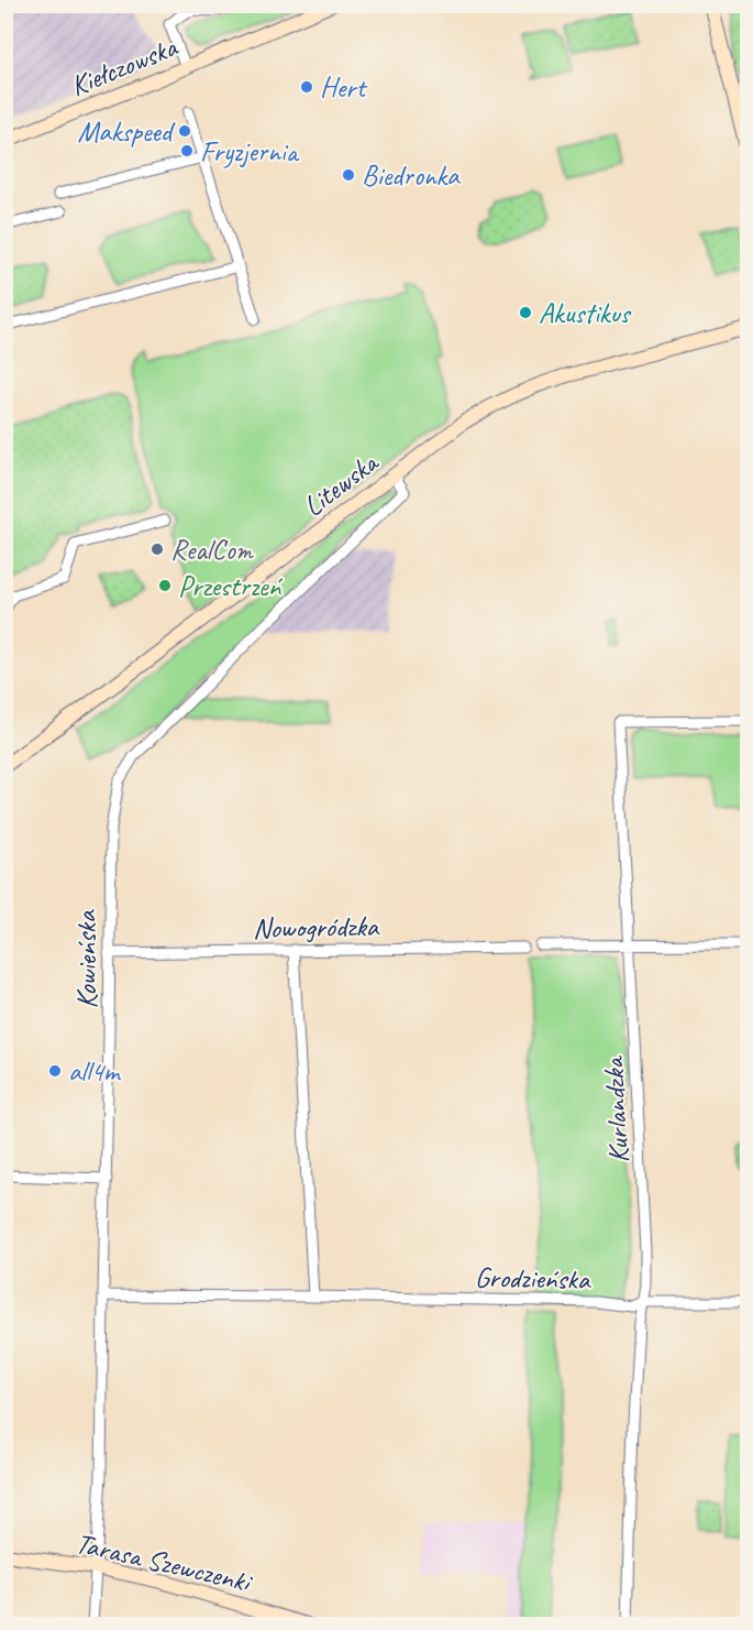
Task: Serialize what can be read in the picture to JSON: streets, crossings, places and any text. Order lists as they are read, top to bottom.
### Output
{
  "streets": {
    "street": [
      "Kiełczowska",
      "Litewska",
      "Nowogródzka",
      "Kowieńska",
      "Kurlandzka",
      "Grodzieńska",
      "Tarasa Szewczenki"
    ]
  },
  "crossings": [
    ["Litewska", "Kowieńska"],
    ["Nowogródzka", "Kowieńska"],
    ["Kowieńska", "Grodzieńska"],
    ["Kowieńska", "Tarasa Szewczenki"],
    ["Kurlandzka", "Grodzieńska"]
  ],
  "places": [
    "Hert",
    "Makspeed",
    "Fryzjernia",
    "Biedronka",
    "Akustikus",
    "RealCom",
    "Przestrzeń",
    "all4m"
  ]
}
